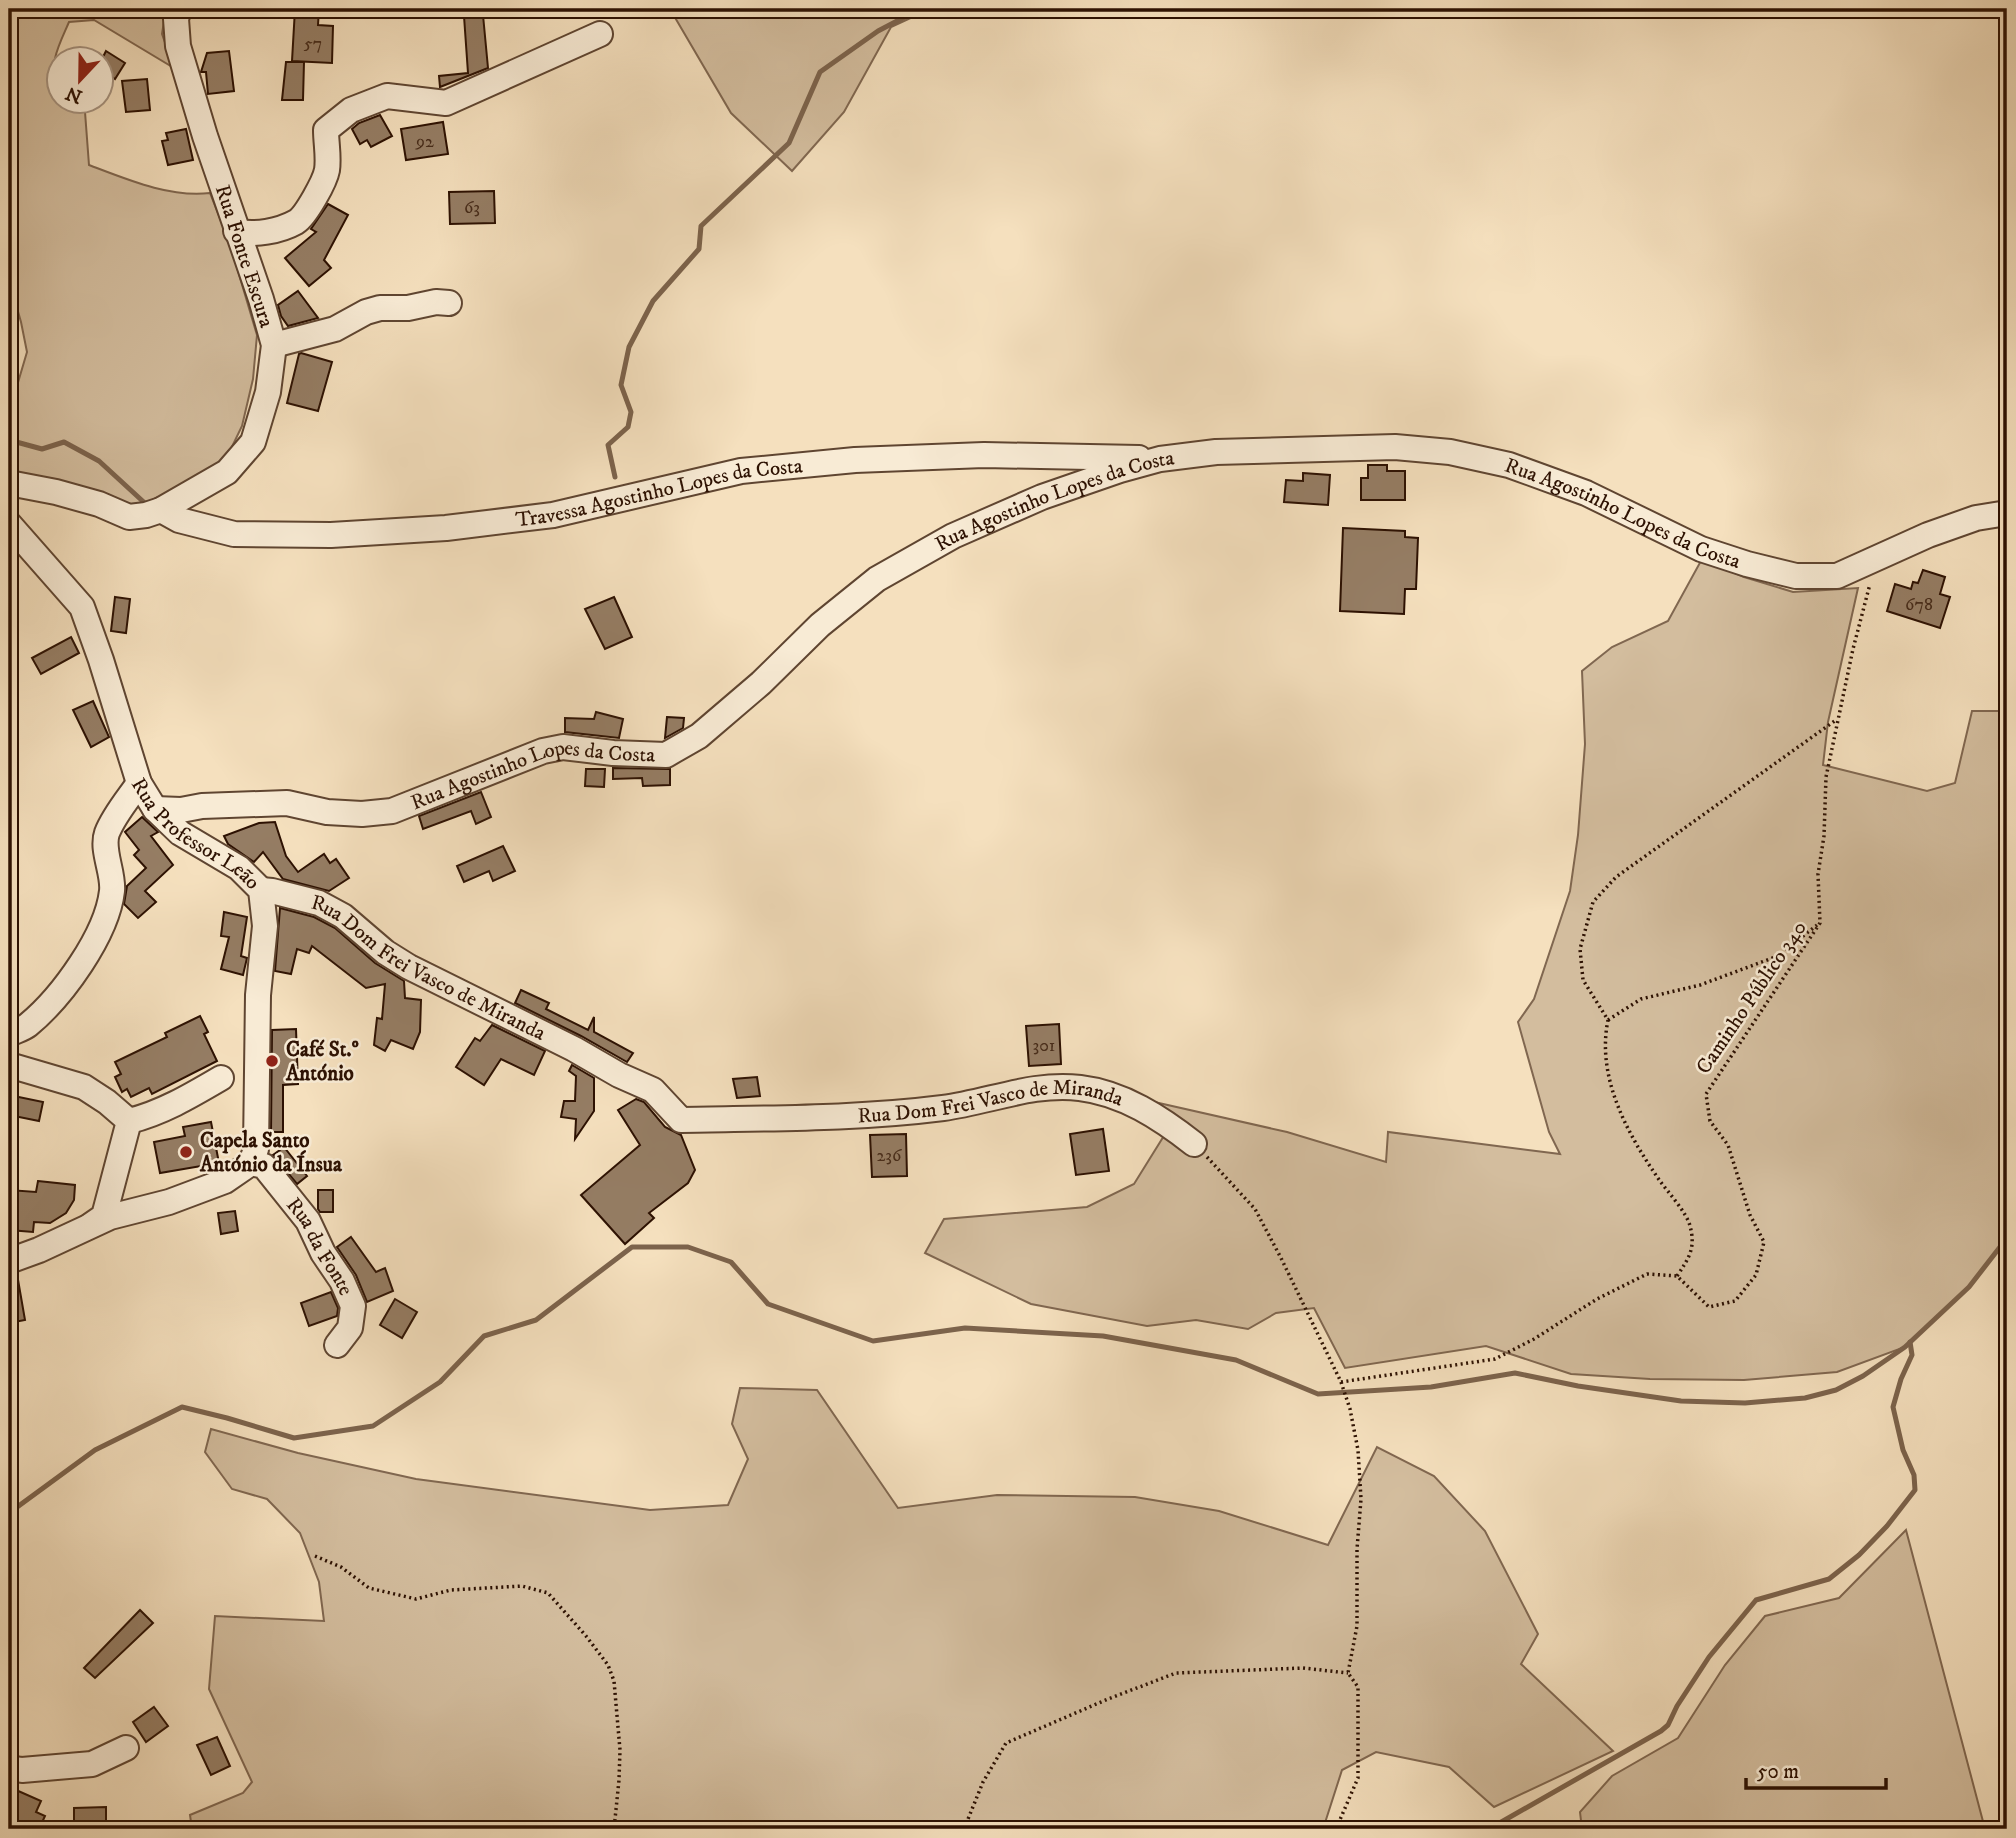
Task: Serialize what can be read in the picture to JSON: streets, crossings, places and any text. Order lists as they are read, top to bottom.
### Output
{
  "streets": {
    "street": [
      "Rua Fonte Escura",
      "Travessa Agostinho Lopes da Costa",
      "Rua Agostinho Lopes da Costa",
      "Rua Professor Leão",
      "Rua Dom Frei Vasco de Miranda",
      "Rua da Fonte"
    ],
    "path": ["Caminho Público 340"]
  },
  "crossings": [
    ["Rua Fonte Escura", "Travessa Agostinho Lopes da Costa"],
    ["Travessa Agostinho Lopes da Costa", "Rua Agostinho Lopes da Costa"],
    ["Rua Agostinho Lopes da Costa", "Rua Professor Leão"],
    ["Rua Agostinho Lopes da Costa", "Caminho Público 340"],
    ["Rua Professor Leão", "Rua Dom Frei Vasco de Miranda"],
    ["Rua Professor Leão", "Rua da Fonte"]
  ],
  "places": ["Café St.º António", "Capela Santo António da Ínsua"],
  "house_numbers": [
    "57",
    "92",
    "63",
    "678",
    "301",
    "236"
  ],
  "scale_bar": "50 m",
  "north": "bottom"
}
